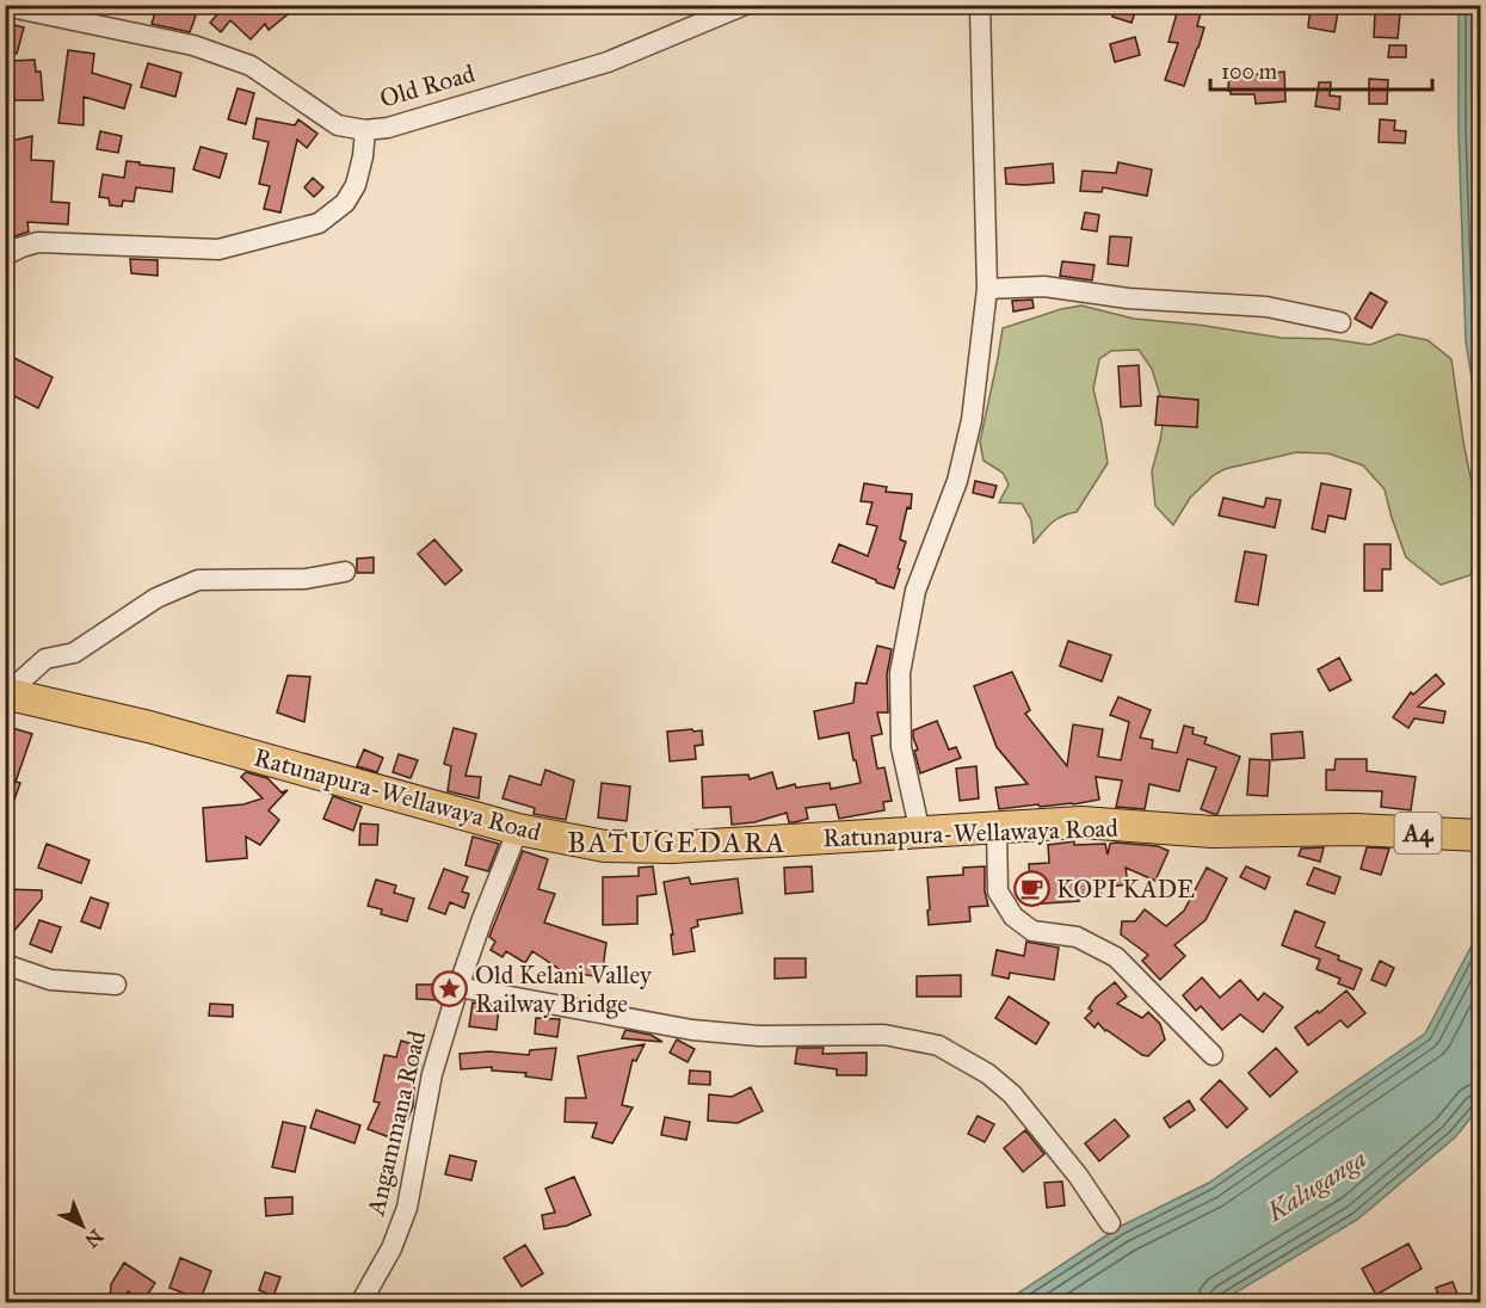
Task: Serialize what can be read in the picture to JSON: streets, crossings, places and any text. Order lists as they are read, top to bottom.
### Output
{
  "streets": {
    "highway": ["Ratunapura-Wellawaya Road", "A4"],
    "street": ["Old Road", "Angammana Road"]
  },
  "crossings": [
    ["Ratunapura-Wellawaya Road", "Angammana Road"]
  ],
  "districts": ["BATUGEDARA"],
  "water": ["Kaluganga"],
  "places": {
    "cafe": ["KOPI KADE"],
    "place": ["Old Kelani Valley Railway Bridge"]
  },
  "scale_bar": "100 m",
  "north": "bottom right"
}
